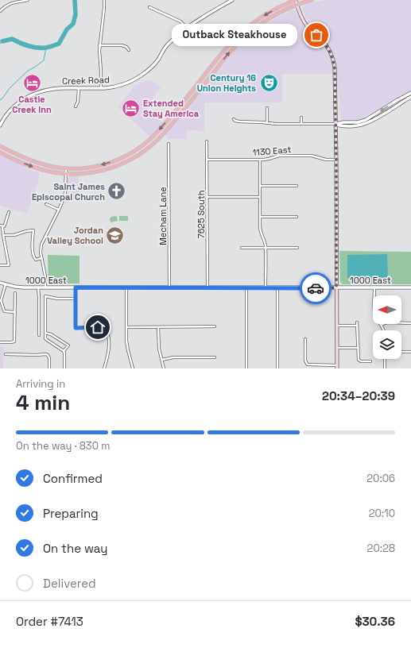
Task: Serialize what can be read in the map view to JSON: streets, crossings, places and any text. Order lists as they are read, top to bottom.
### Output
{
  "streets": {
    "street": [
      "Creek Road",
      "1130 East",
      "7625 South",
      "Mecham Lane",
      "1000 East"
    ]
  },
  "crossings": [
    ["1130 East", "7625 South"],
    ["7625 South", "1000 East"],
    ["Mecham Lane", "1000 East"]
  ],
  "places": {
    "other": ["Outback Steakhouse"],
    "theatre": ["Century 16 Union Heights"],
    "hotel": ["Castle Creek Inn", "Extended Stay America"],
    "church": ["Saint James Episcopal Church"],
    "school or university": ["Jordan Valley School"]
  },
  "north": "left",
  "page": {
    "bubble": "Outback Steakhouse",
    "heading": ["4 min", "Arriving in", "20:34–20:39"],
    "panel": ["Order #7413", "$30.36"],
    "bar": "On the way · 830 m",
    "list": [
      ["Confirmed", "20:06"],
      ["Preparing", "20:10"],
      ["On the way", "20:28"],
      "Delivered"
    ]
  }
}
